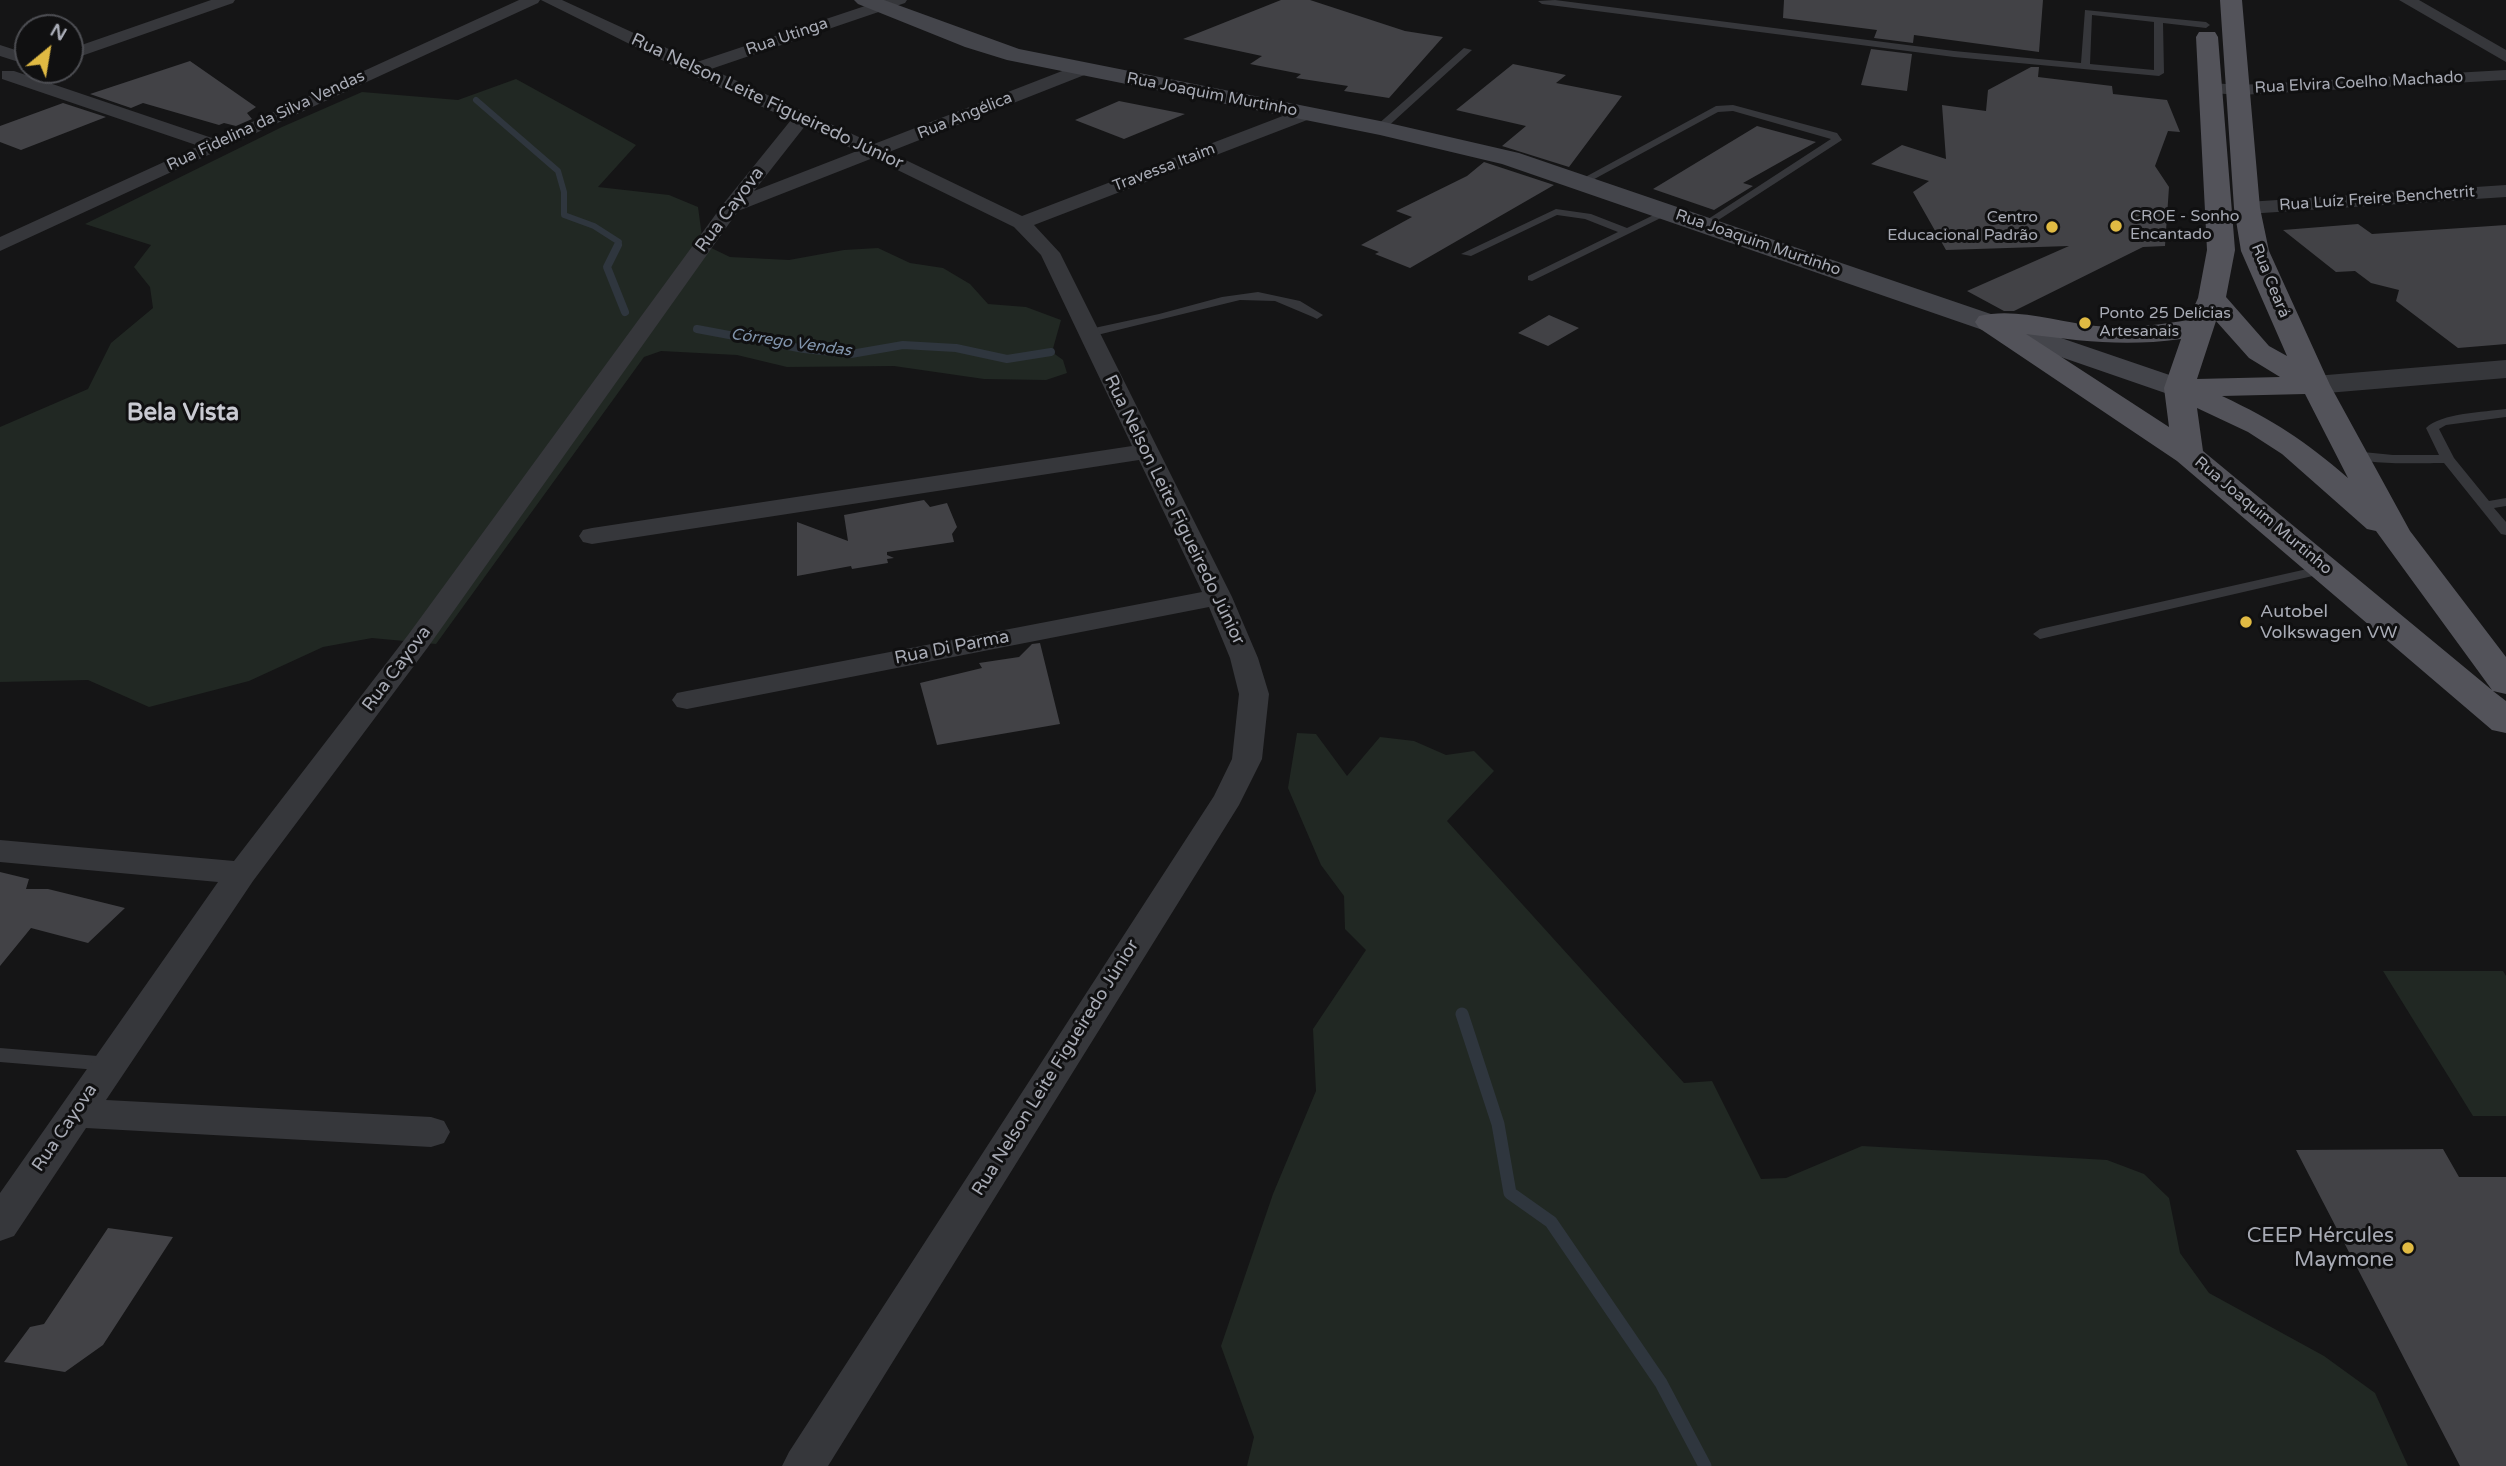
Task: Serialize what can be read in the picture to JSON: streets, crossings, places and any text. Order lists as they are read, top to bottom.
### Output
{
  "streets": {
    "main road": ["Rua Joaquim Murtinho", "Rua Ceará"],
    "street": [
      "Rua Utinga",
      "Rua Elvira Coelho Machado",
      "Rua Nelson Leite Figueiredo Júnior",
      "Rua Angélica",
      "Rua Fidelina da Silva Vendas",
      "Travessa Itaim",
      "Rua Luíz Freire Benchetrit",
      "Rua Cayova",
      "Rua Di Parma"
    ]
  },
  "crossings": [
    ["Rua Utinga", "Rua Joaquim Murtinho"],
    ["Rua Utinga", "Rua Nelson Leite Figueiredo Júnior"],
    ["Rua Elvira Coelho Machado", "Rua Ceará"],
    ["Rua Joaquim Murtinho", "Rua Angélica"],
    ["Rua Joaquim Murtinho", "Travessa Itaim"],
    ["Rua Joaquim Murtinho", "Rua Ceará"],
    ["Rua Nelson Leite Figueiredo Júnior", "Rua Angélica"],
    ["Rua Nelson Leite Figueiredo Júnior", "Travessa Itaim"],
    ["Rua Nelson Leite Figueiredo Júnior", "Rua Cayova"],
    ["Rua Nelson Leite Figueiredo Júnior", "Rua Di Parma"],
    ["Rua Angélica", "Rua Cayova"],
    ["Rua Luíz Freire Benchetrit", "Rua Ceará"]
  ],
  "districts": ["Bela Vista"],
  "water": ["Córrego Vendas"],
  "places": [
    "CROE - Sonho Encantado",
    "Centro Educacional Padrão",
    "Ponto 25 Delícias Artesanais",
    "Autobel Volkswagen VW",
    "CEEP Hércules Maymone"
  ],
  "north": "top right"
}
